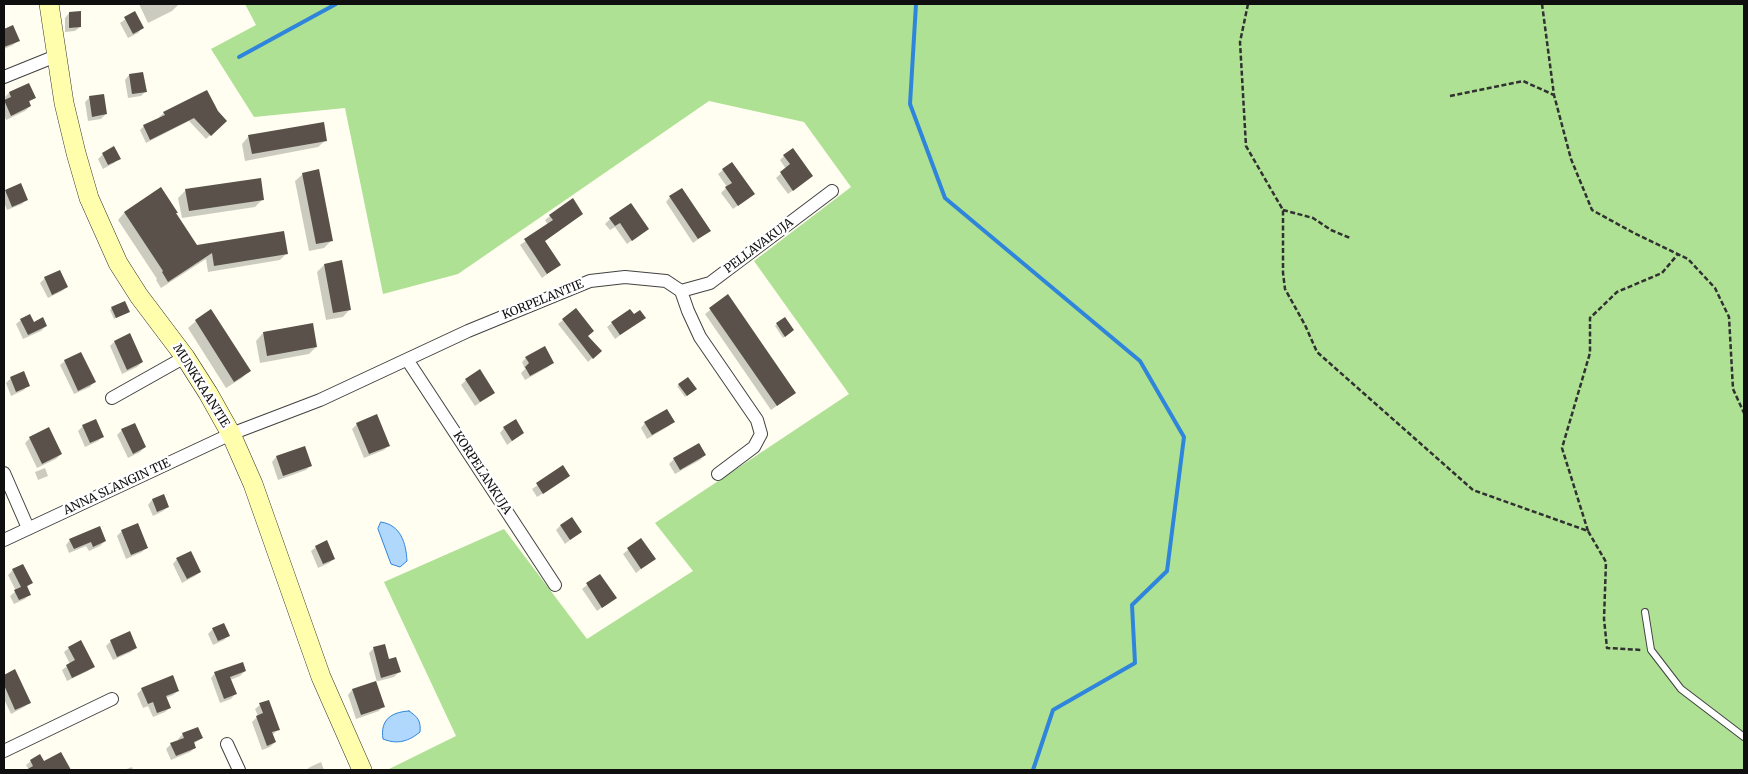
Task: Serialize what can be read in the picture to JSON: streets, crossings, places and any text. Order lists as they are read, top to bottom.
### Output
{
  "streets": {
    "street": [
      "PELLAVAKUJA",
      "KORPELANTIE",
      "MUNKKAANTIE",
      "KORPELANKUJA",
      "ANNA SLANGIN TIE"
    ]
  },
  "crossings": [
    ["PELLAVAKUJA", "KORPELANTIE"],
    ["KORPELANTIE", "MUNKKAANTIE"],
    ["KORPELANTIE", "KORPELANKUJA"],
    ["KORPELANTIE", "ANNA SLANGIN TIE"],
    ["MUNKKAANTIE", "ANNA SLANGIN TIE"]
  ]
}
